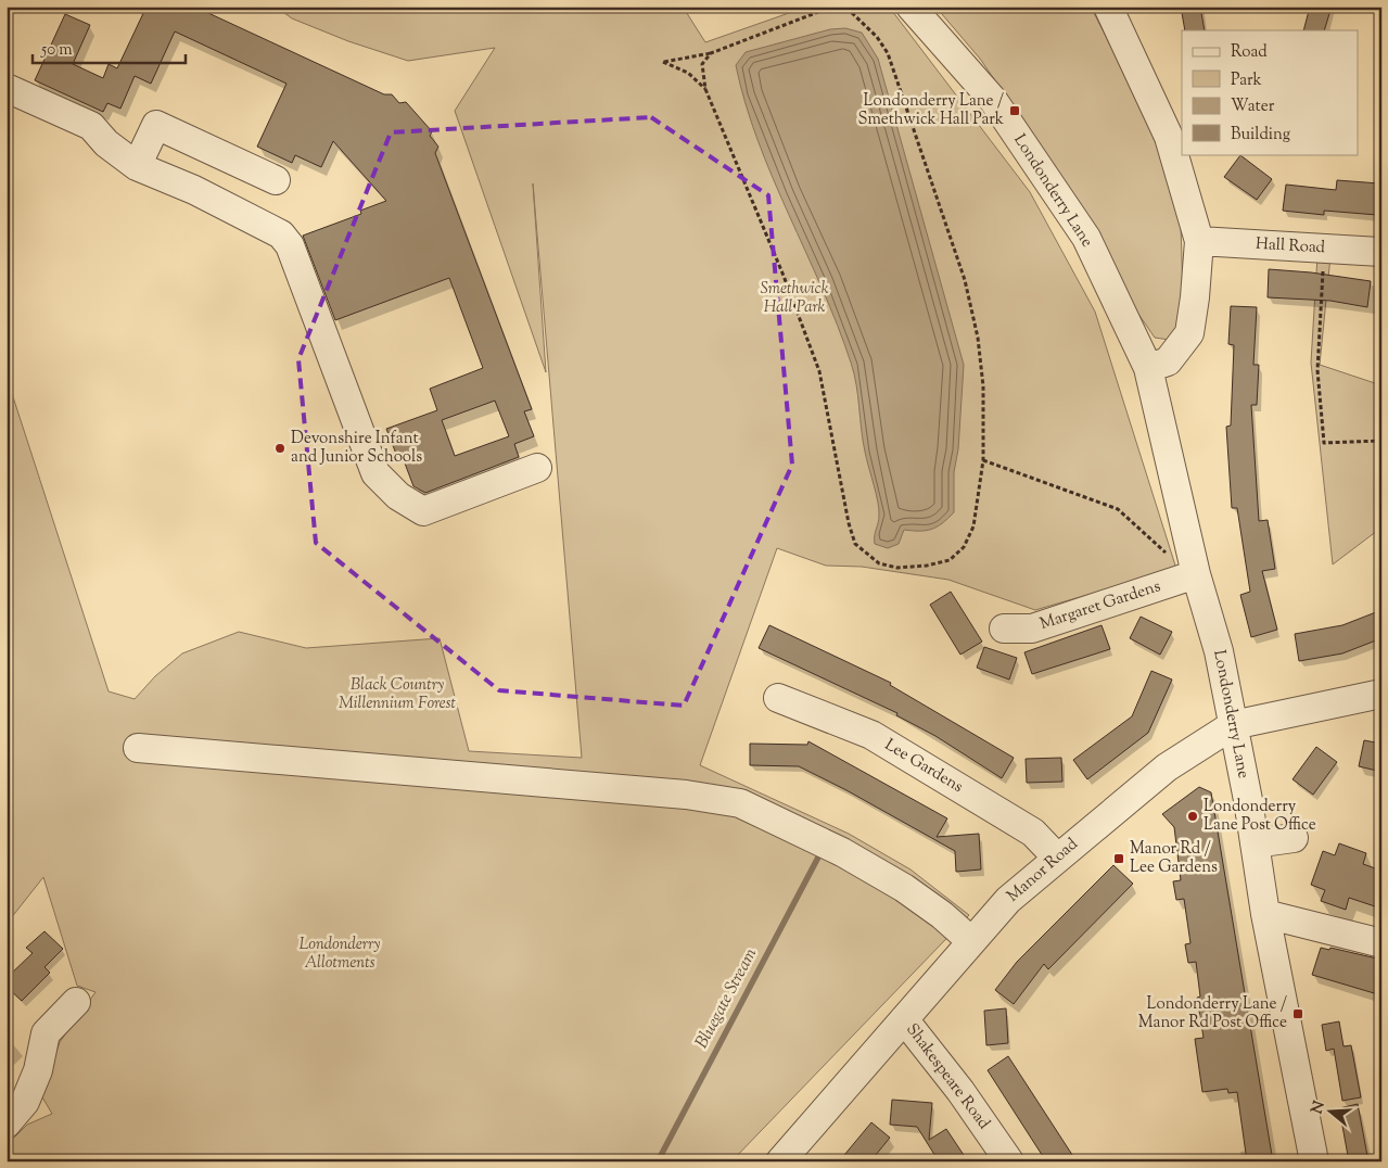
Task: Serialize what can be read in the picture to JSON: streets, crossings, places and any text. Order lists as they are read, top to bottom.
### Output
{
  "streets": {
    "street": [
      "Londonderry Lane",
      "Hall Road",
      "Margaret Gardens",
      "Lee Gardens",
      "Manor Road",
      "Shakespeare Road"
    ]
  },
  "crossings": [
    ["Londonderry Lane", "Margaret Gardens"],
    ["Londonderry Lane", "Manor Road"],
    ["Lee Gardens", "Manor Road"],
    ["Manor Road", "Shakespeare Road"]
  ],
  "water": ["Bluegate Stream"],
  "parks": ["Smethwick Hall Park", "Black Country Millennium Forest", "Londonderry Allotments"],
  "places": {
    "transit": ["Londonderry Lane / Smethwick Hall Park", "Manor Rd / Lee Gardens", "Londonderry Lane / Manor Rd Post Office"],
    "other": ["Devonshire Infant and Junior Schools", "Londonderry Lane Post Office"]
  },
  "legend": [
    "Road",
    "Park",
    "Water",
    "Building"
  ],
  "scale_bar": "50 m",
  "north": "left"
}
